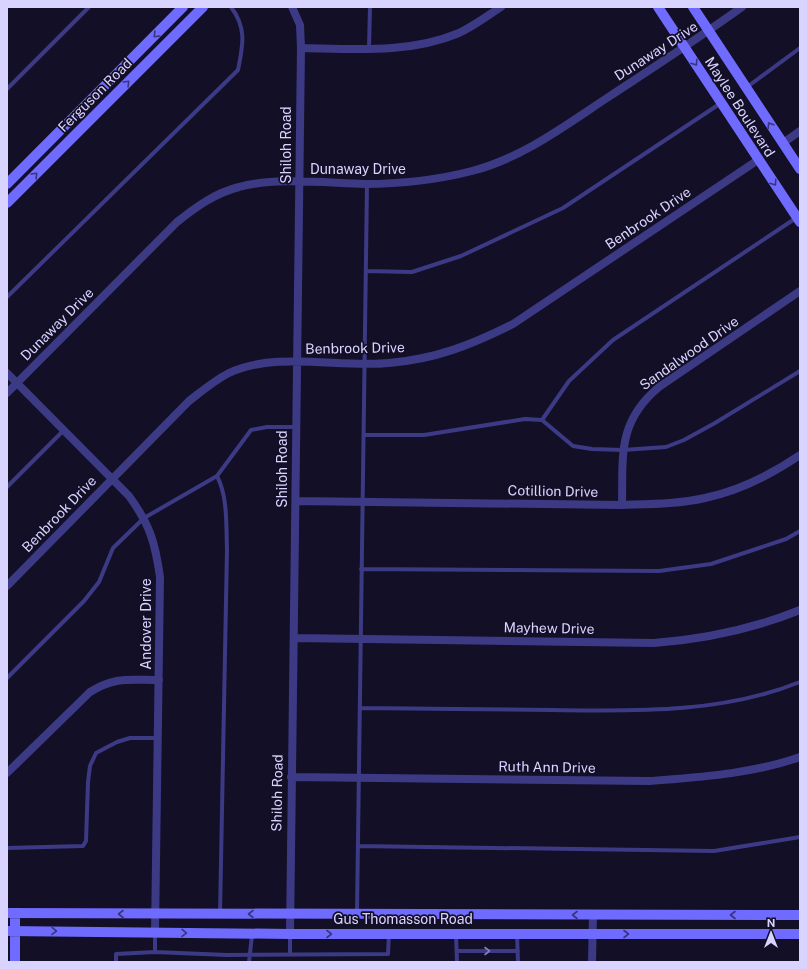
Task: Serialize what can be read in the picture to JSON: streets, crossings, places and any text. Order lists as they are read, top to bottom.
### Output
{
  "streets": {
    "main road": ["Ferguson Road", "Maylee Boulevard", "Gus Thomasson Road"],
    "street": [
      "Dunaway Drive",
      "Shiloh Road",
      "Benbrook Drive",
      "Sandalwood Drive",
      "Cotillion Drive",
      "Andover Drive",
      "Mayhew Drive",
      "Ruth Ann Drive"
    ]
  },
  "crossings": [
    ["Dunaway Drive", "Maylee Boulevard"],
    ["Dunaway Drive", "Shiloh Road"],
    ["Dunaway Drive", "Andover Drive"],
    ["Maylee Boulevard", "Benbrook Drive"],
    ["Shiloh Road", "Benbrook Drive"],
    ["Shiloh Road", "Cotillion Drive"],
    ["Shiloh Road", "Mayhew Drive"],
    ["Shiloh Road", "Ruth Ann Drive"],
    ["Shiloh Road", "Gus Thomasson Road"],
    ["Benbrook Drive", "Andover Drive"],
    ["Sandalwood Drive", "Cotillion Drive"],
    ["Andover Drive", "Gus Thomasson Road"]
  ],
  "north": "top"
}
